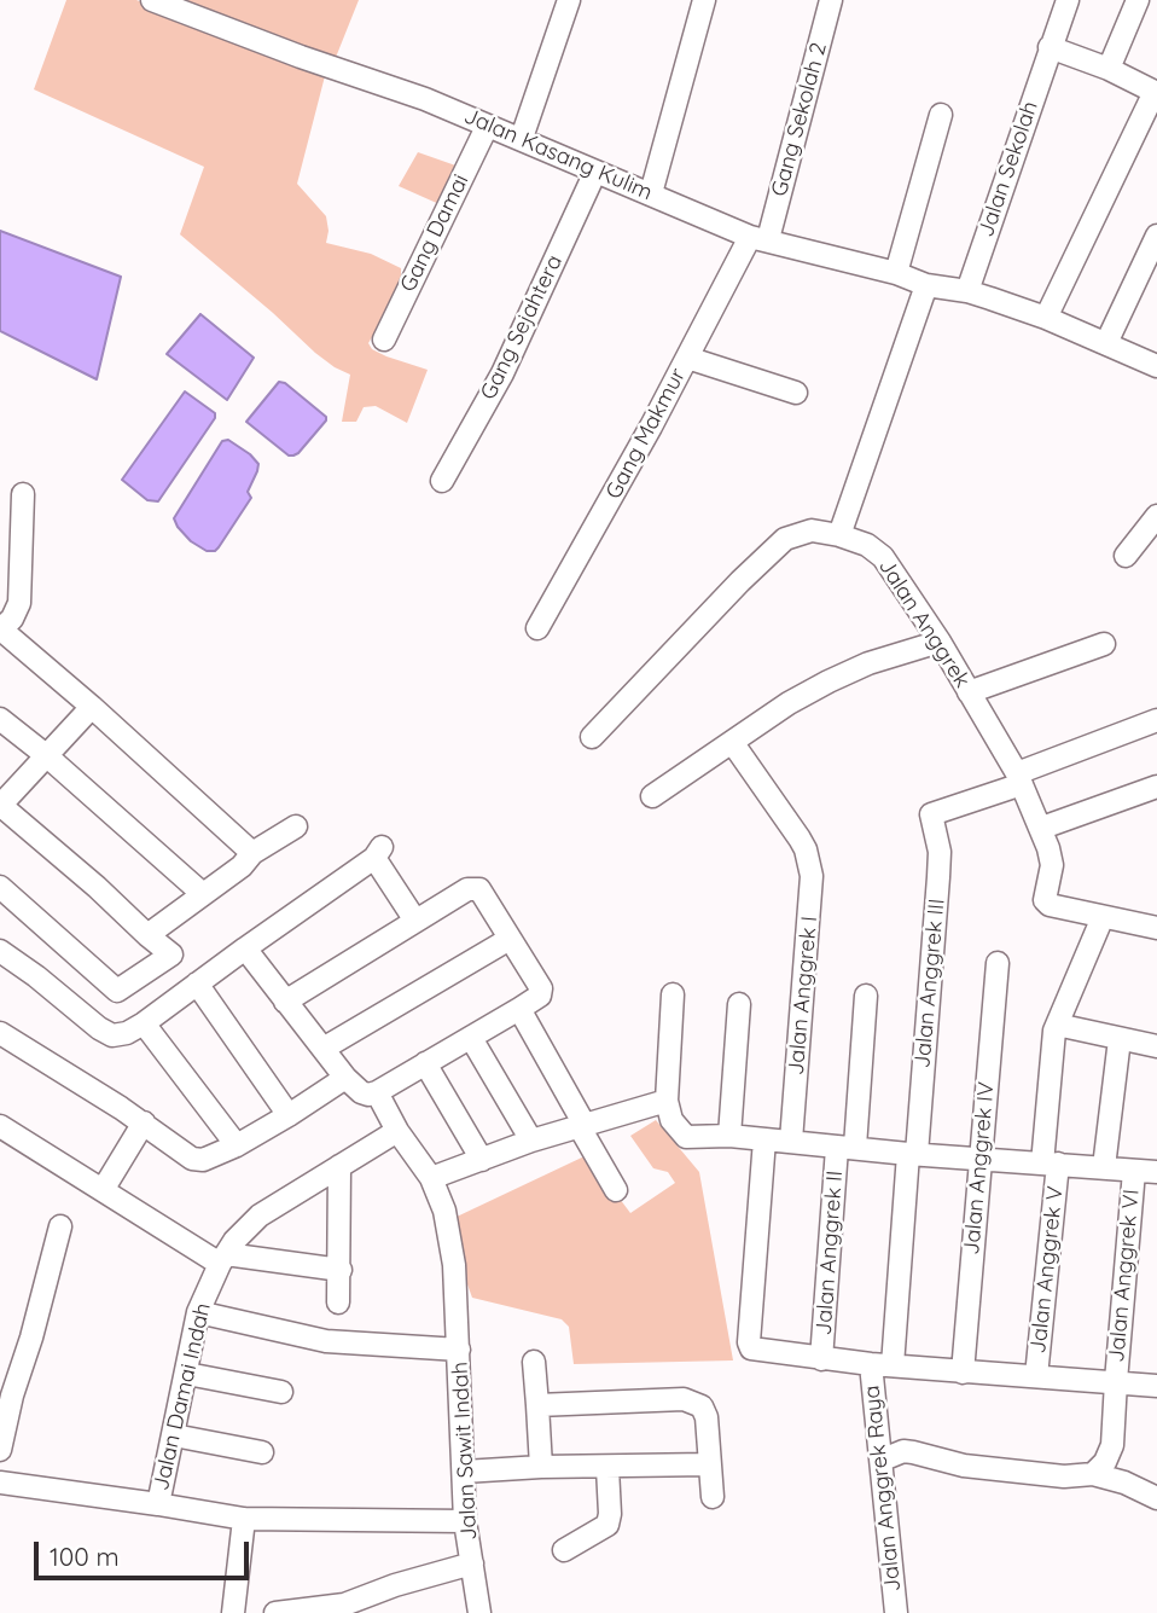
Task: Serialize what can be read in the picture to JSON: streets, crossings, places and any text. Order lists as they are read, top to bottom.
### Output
{
  "streets": {
    "street": [
      "Gang Sekolah 2",
      "Jalan Kasang Kulim",
      "Jalan Sekolah",
      "Gang Damai",
      "Gang Sejahtera",
      "Gang Makmur",
      "Jalan Anggrek",
      "Jalan Anggrek III",
      "Jalan Anggrek I",
      "Jalan Anggrek IV",
      "Jalan Anggrek II",
      "Jalan Anggrek V",
      "Jalan Anggrek VI",
      "Jalan Damai Indah",
      "Jalan Sawit Indah",
      "Jalan Anggrek Raya"
    ]
  },
  "crossings": [
    ["Gang Sekolah 2", "Jalan Kasang Kulim"],
    ["Gang Sekolah 2", "Gang Makmur"],
    ["Jalan Kasang Kulim", "Jalan Sekolah"],
    ["Jalan Kasang Kulim", "Gang Damai"],
    ["Jalan Kasang Kulim", "Gang Sejahtera"],
    ["Jalan Kasang Kulim", "Gang Makmur"],
    ["Jalan Anggrek", "Jalan Anggrek III"],
    ["Jalan Anggrek", "Jalan Anggrek V"],
    ["Jalan Anggrek III", "Jalan Anggrek Raya"],
    ["Jalan Damai Indah", "Jalan Sawit Indah"]
  ],
  "scale_bar": "100 m"
}
